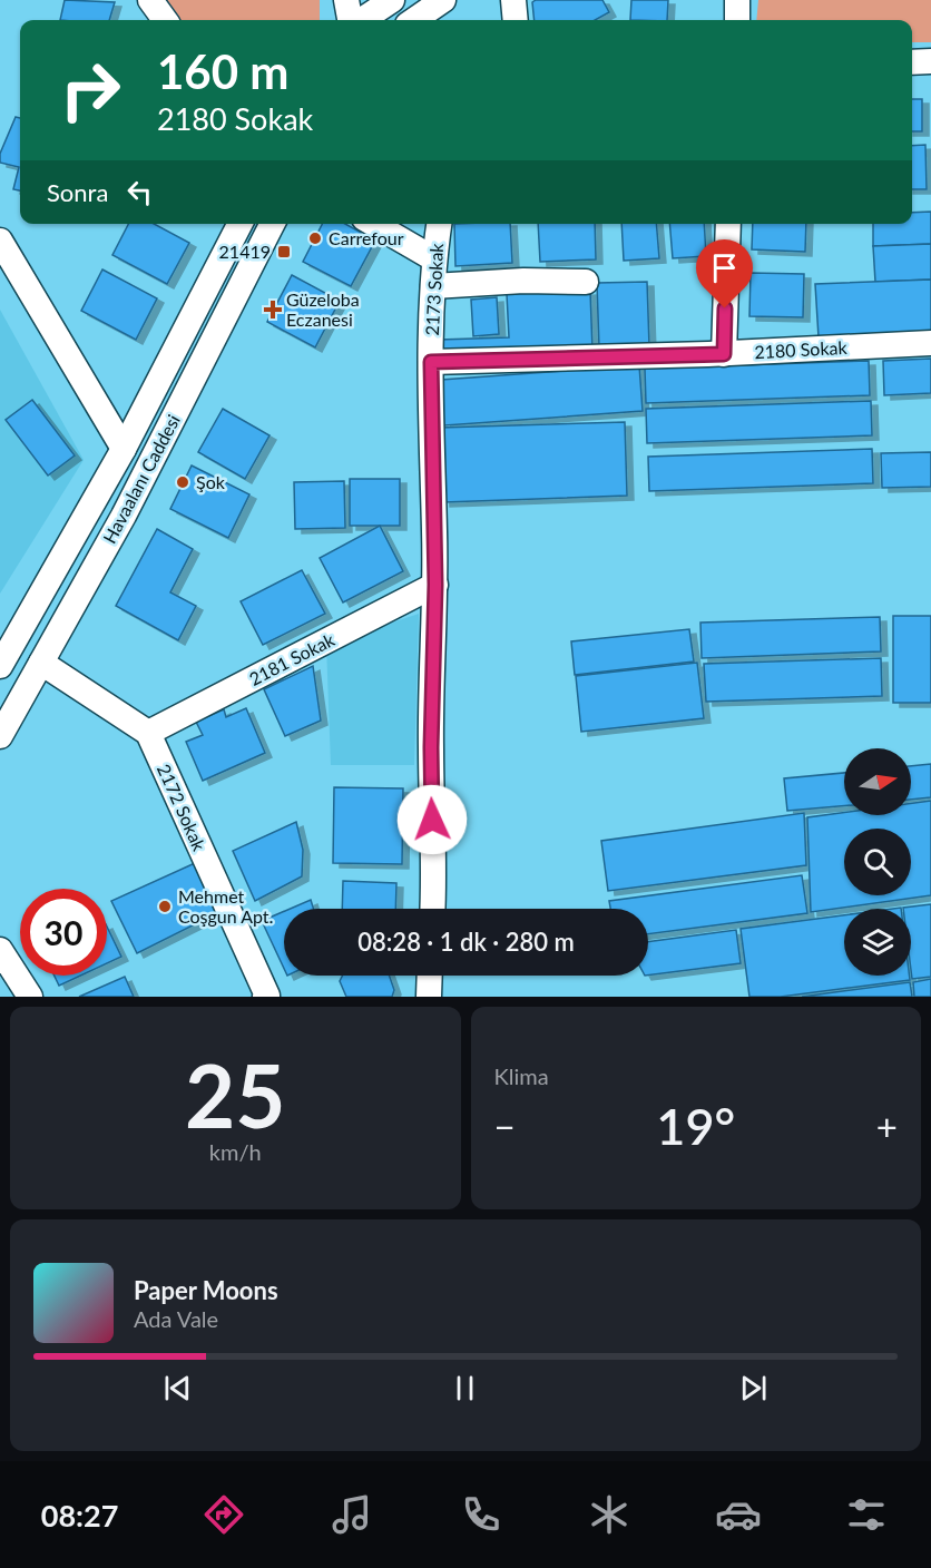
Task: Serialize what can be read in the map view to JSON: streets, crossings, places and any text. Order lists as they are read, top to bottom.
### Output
{
  "streets": {
    "street": [
      "2173 Sokak",
      "2180 Sokak",
      "Havaalanı Caddesi",
      "2181 Sokak",
      "2172 Sokak"
    ]
  },
  "crossings": [
    ["2173 Sokak", "2180 Sokak"],
    ["2173 Sokak", "2181 Sokak"],
    ["2181 Sokak", "2172 Sokak"]
  ],
  "places": {
    "other": ["Carrefour", "Şok", "Mehmet Coşgun Apt."],
    "transit": ["21419"],
    "health": ["Güzeloba Eczanesi"]
  },
  "north": "right",
  "page": {
    "turn": ["160 m", "2180 Sokak"],
    "then": "Sonra",
    "limit": "30",
    "trip": "08:28 · 1 dk · 280 m",
    "tile": [
      ["25", "km/h"],
      "Klima"
    ],
    "heat": ["−", "19°", "+"],
    "song": ["Paper Moons", "Ada Vale"],
    "tabs": "08:27"
  }
}
